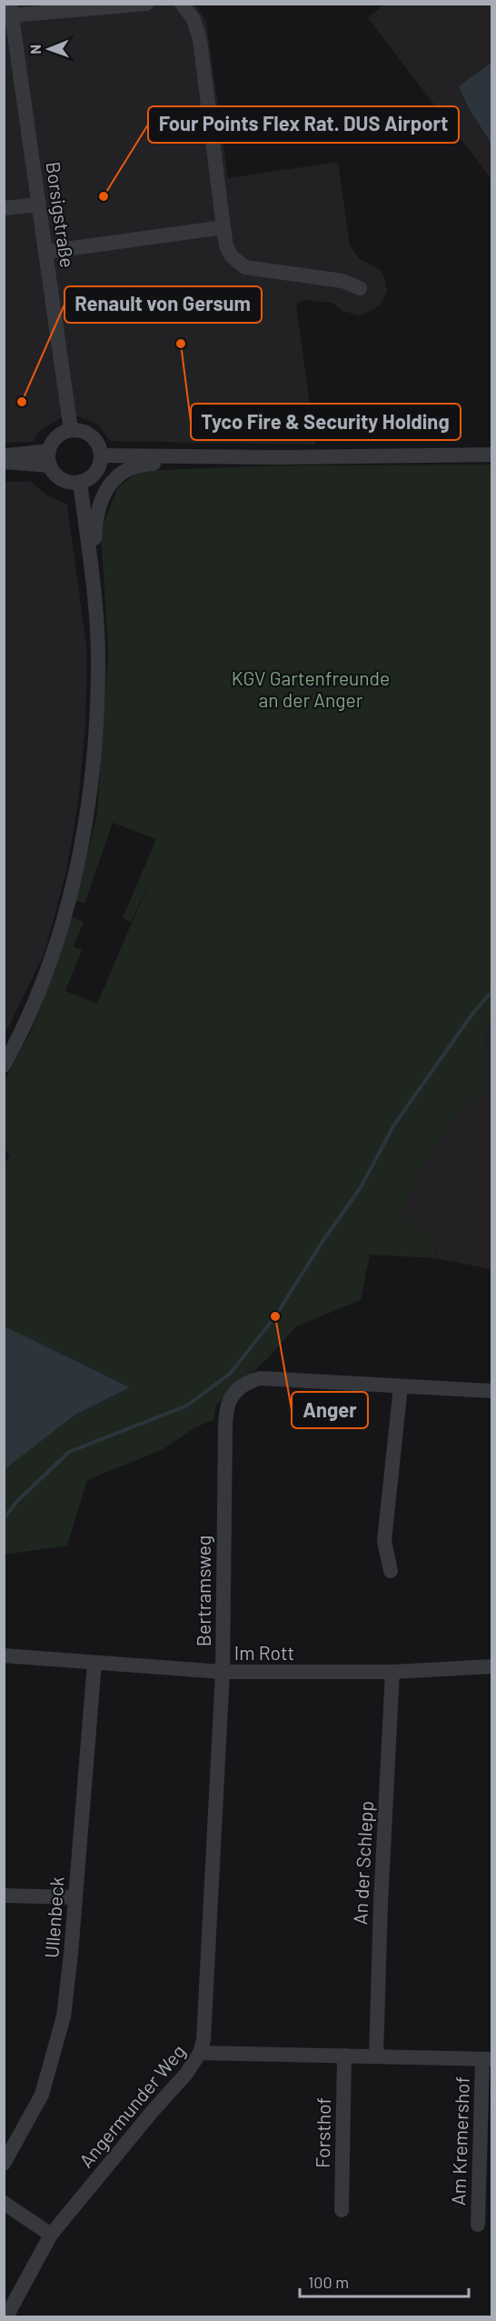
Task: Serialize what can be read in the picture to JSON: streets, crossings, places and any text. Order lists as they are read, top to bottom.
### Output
{
  "streets": {
    "street": [
      "Borsigstraße",
      "Bertramsweg",
      "Im Rott",
      "An der Schlepp",
      "Ullenbeck",
      "Angermunder Weg",
      "Forsthof",
      "Am Kremershof"
    ]
  },
  "crossings": [
    ["Bertramsweg", "Im Rott"],
    ["Bertramsweg", "Angermunder Weg"],
    ["Im Rott", "An der Schlepp"],
    ["Im Rott", "Ullenbeck"],
    ["An der Schlepp", "Angermunder Weg"],
    ["Angermunder Weg", "Forsthof"],
    ["Angermunder Weg", "Am Kremershof"]
  ],
  "parks": ["KGV Gartenfreunde an der Anger"],
  "places": [
    "Four Points Flex Rat. DUS Airport",
    "Tyco Fire & Security Holding",
    "Renault von Gersum",
    "Anger"
  ],
  "scale_bar": "100 m",
  "north": "left"
}
